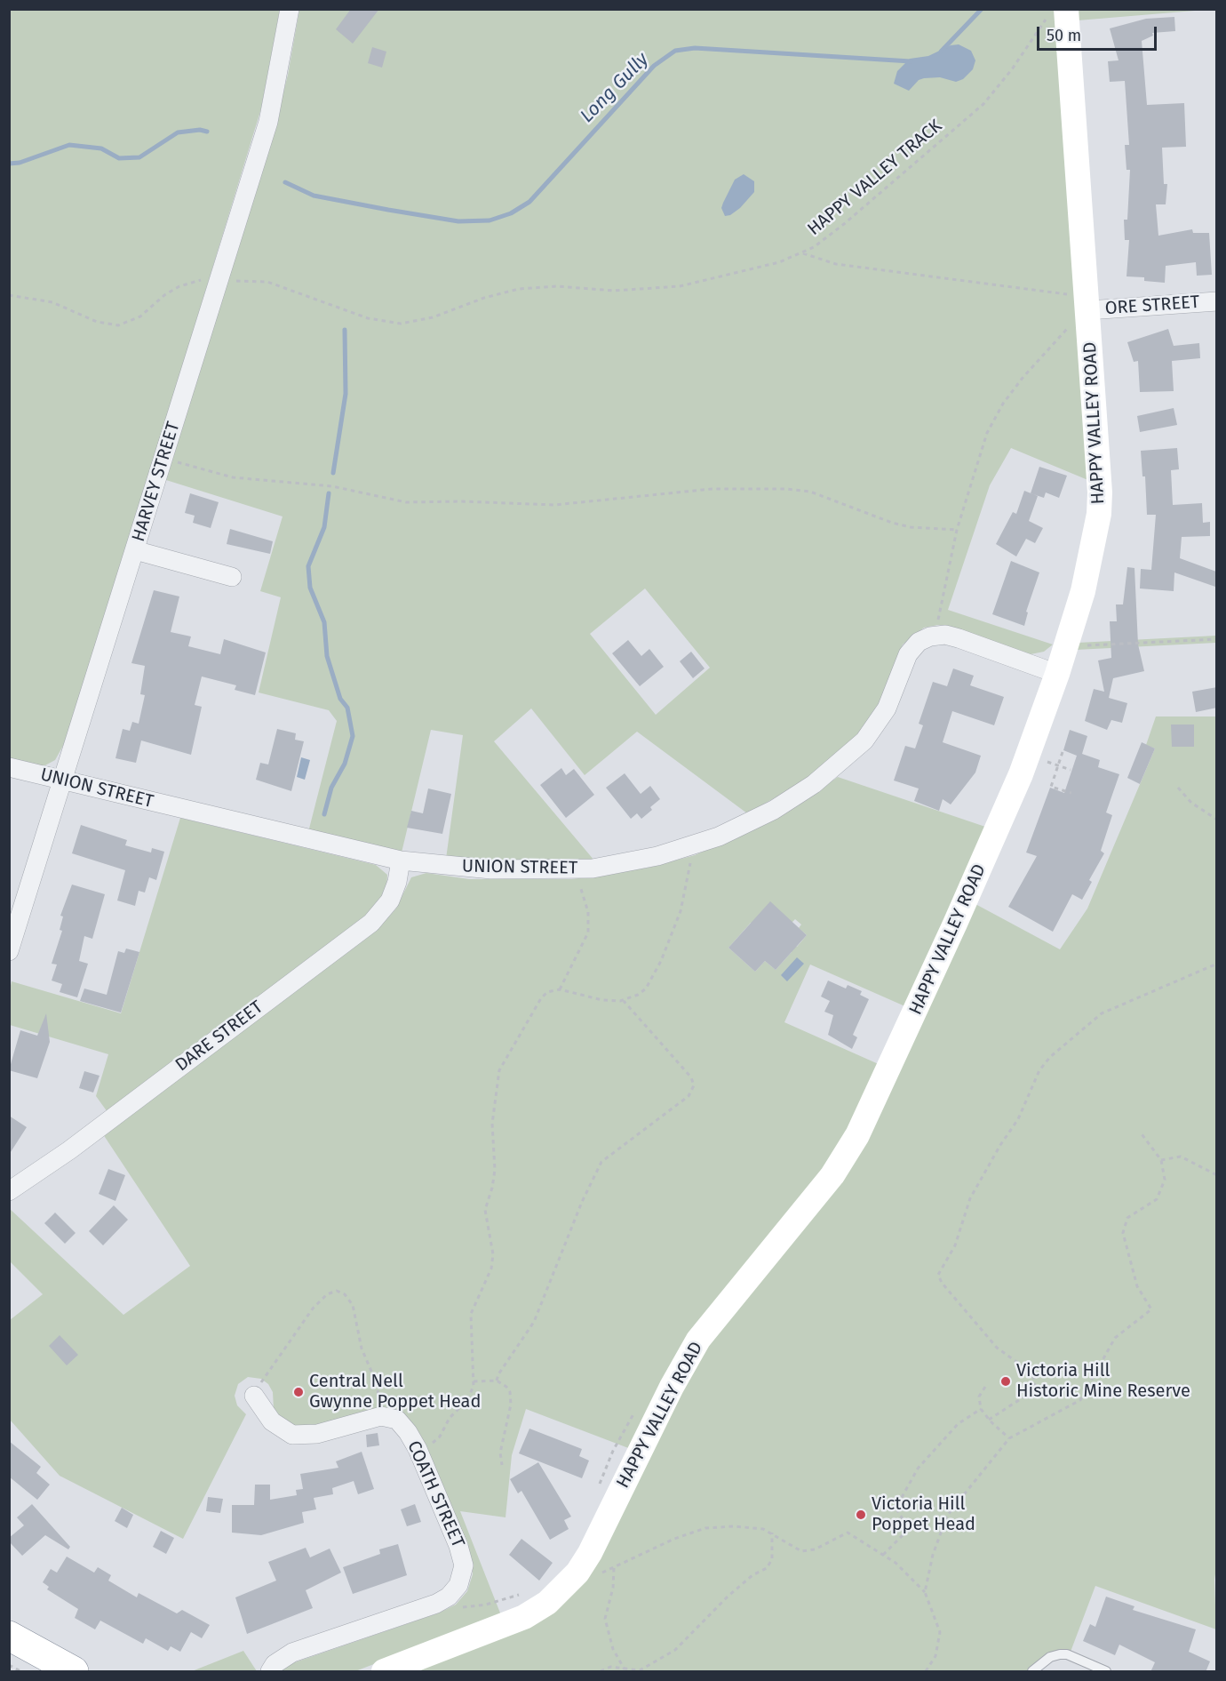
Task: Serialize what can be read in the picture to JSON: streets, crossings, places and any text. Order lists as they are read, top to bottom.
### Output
{
  "streets": {
    "street": [
      "ORE STREET",
      "HAPPY VALLEY ROAD",
      "HARVEY STREET",
      "UNION STREET",
      "DARE STREET",
      "COATH STREET"
    ],
    "path": ["HAPPY VALLEY TRACK"]
  },
  "crossings": [
    ["HAPPY VALLEY TRACK", "HAPPY VALLEY ROAD"],
    ["HAPPY VALLEY TRACK", "HARVEY STREET"],
    ["ORE STREET", "HAPPY VALLEY ROAD"],
    ["HARVEY STREET", "UNION STREET"],
    ["UNION STREET", "DARE STREET"]
  ],
  "water": ["Long Gully"],
  "places": ["Victoria Hill Historic Mine Reserve", "Central Nell Gwynne Poppet Head", "Victoria Hill Poppet Head"],
  "scale_bar": "50 m"
}
